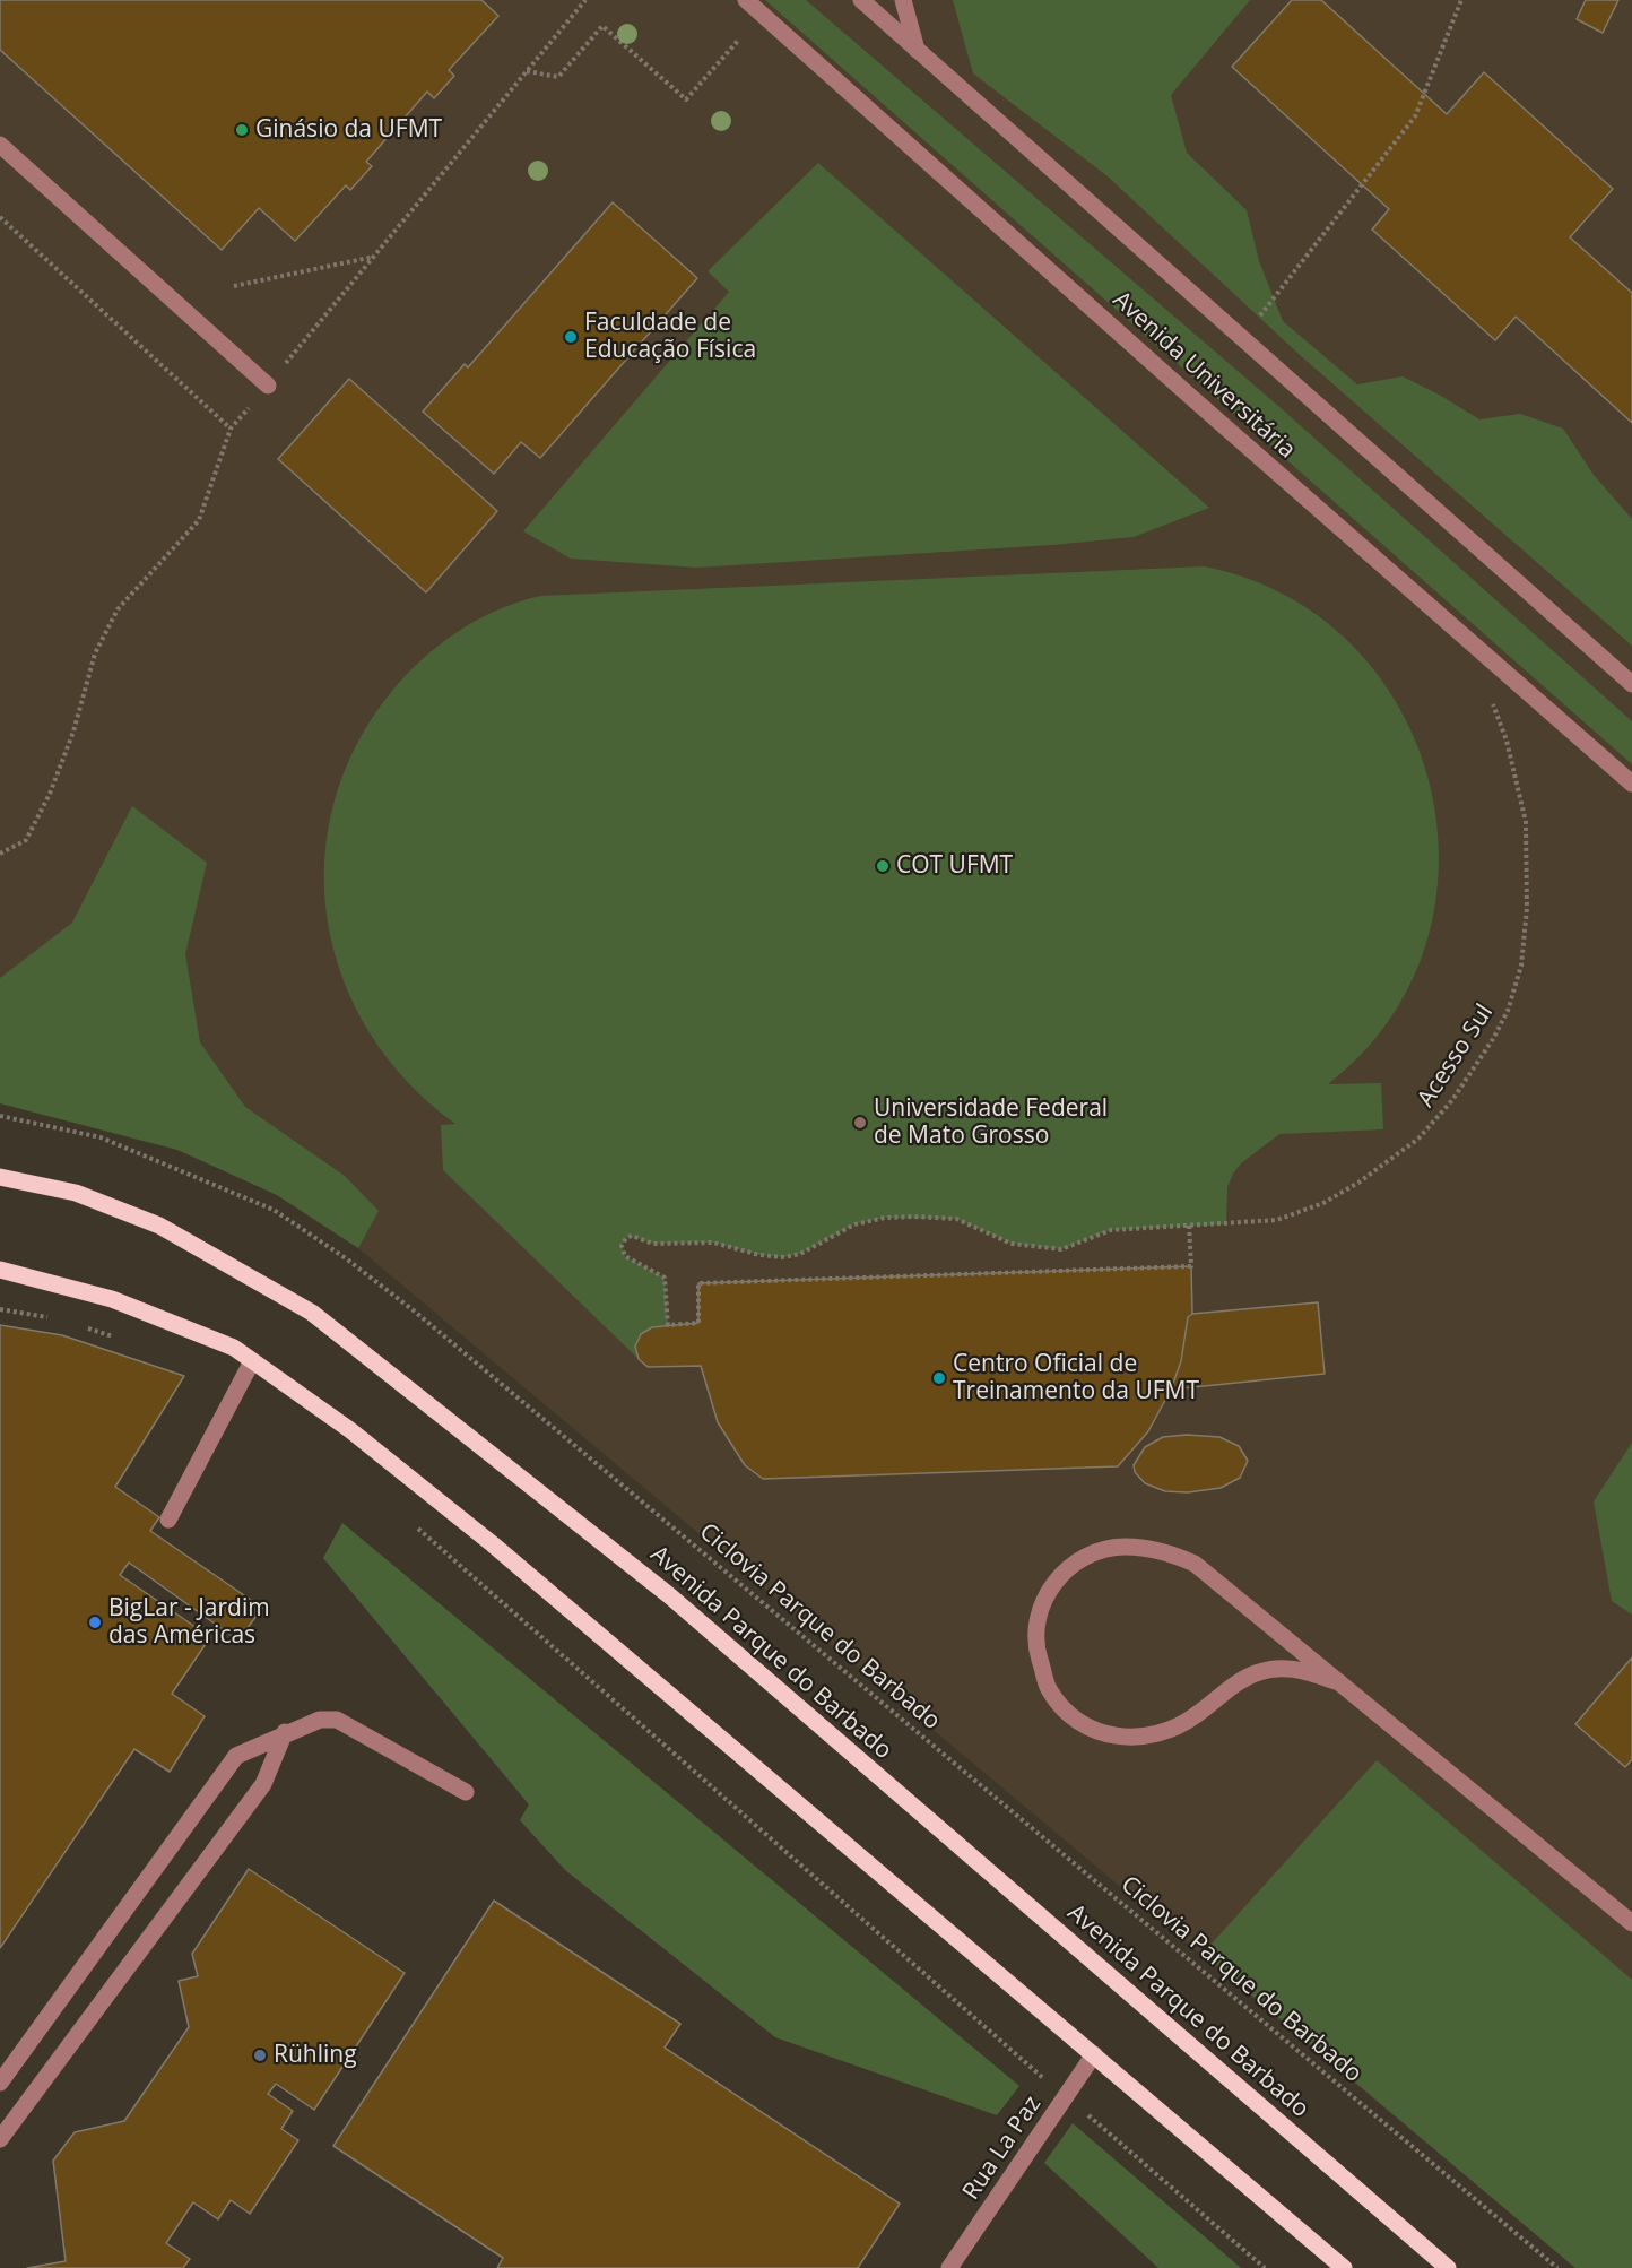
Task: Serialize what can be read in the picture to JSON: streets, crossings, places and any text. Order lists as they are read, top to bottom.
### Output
{
  "streets": {
    "main road": ["Avenida Parque do Barbado"],
    "street": ["Avenida Universitária", "Rua La Paz"],
    "path": ["Acesso Sul", "Ciclovia Parque do Barbado"]
  },
  "places": [
    "Ginásio da UFMT",
    "Faculdade de Educação Física",
    "COT UFMT",
    "Universidade Federal de Mato Grosso",
    "Centro Oficial de Treinamento da UFMT",
    "BigLar - Jardim das Américas",
    "Rühling"
  ]
}
